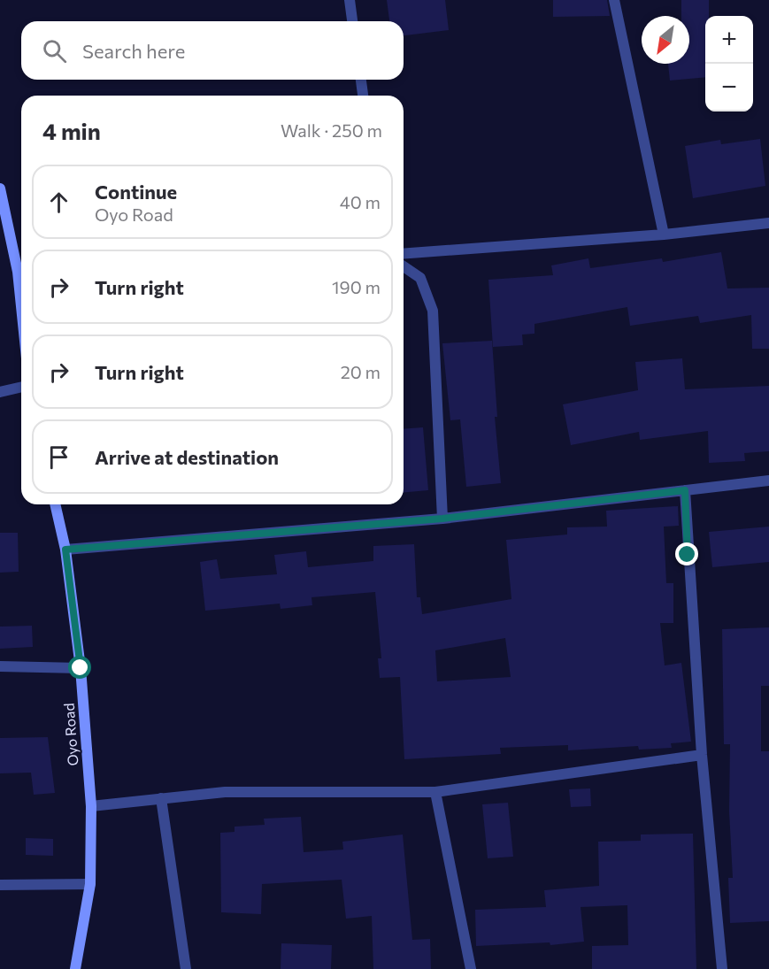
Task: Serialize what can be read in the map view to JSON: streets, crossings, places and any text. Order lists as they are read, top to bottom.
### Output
{
  "streets": {
    "street": ["Oyo Road"]
  },
  "north": "bottom left",
  "page": {
    "map_buttons": ["+", "−"],
    "search": "Search here",
    "heading": ["4 min", "Walk · 250 m"],
    "list": [
      ["Continue", "Oyo Road", "40 m"],
      ["Turn right", "190 m"],
      ["Turn right", "20 m"],
      "Arrive at destination"
    ]
  }
}
